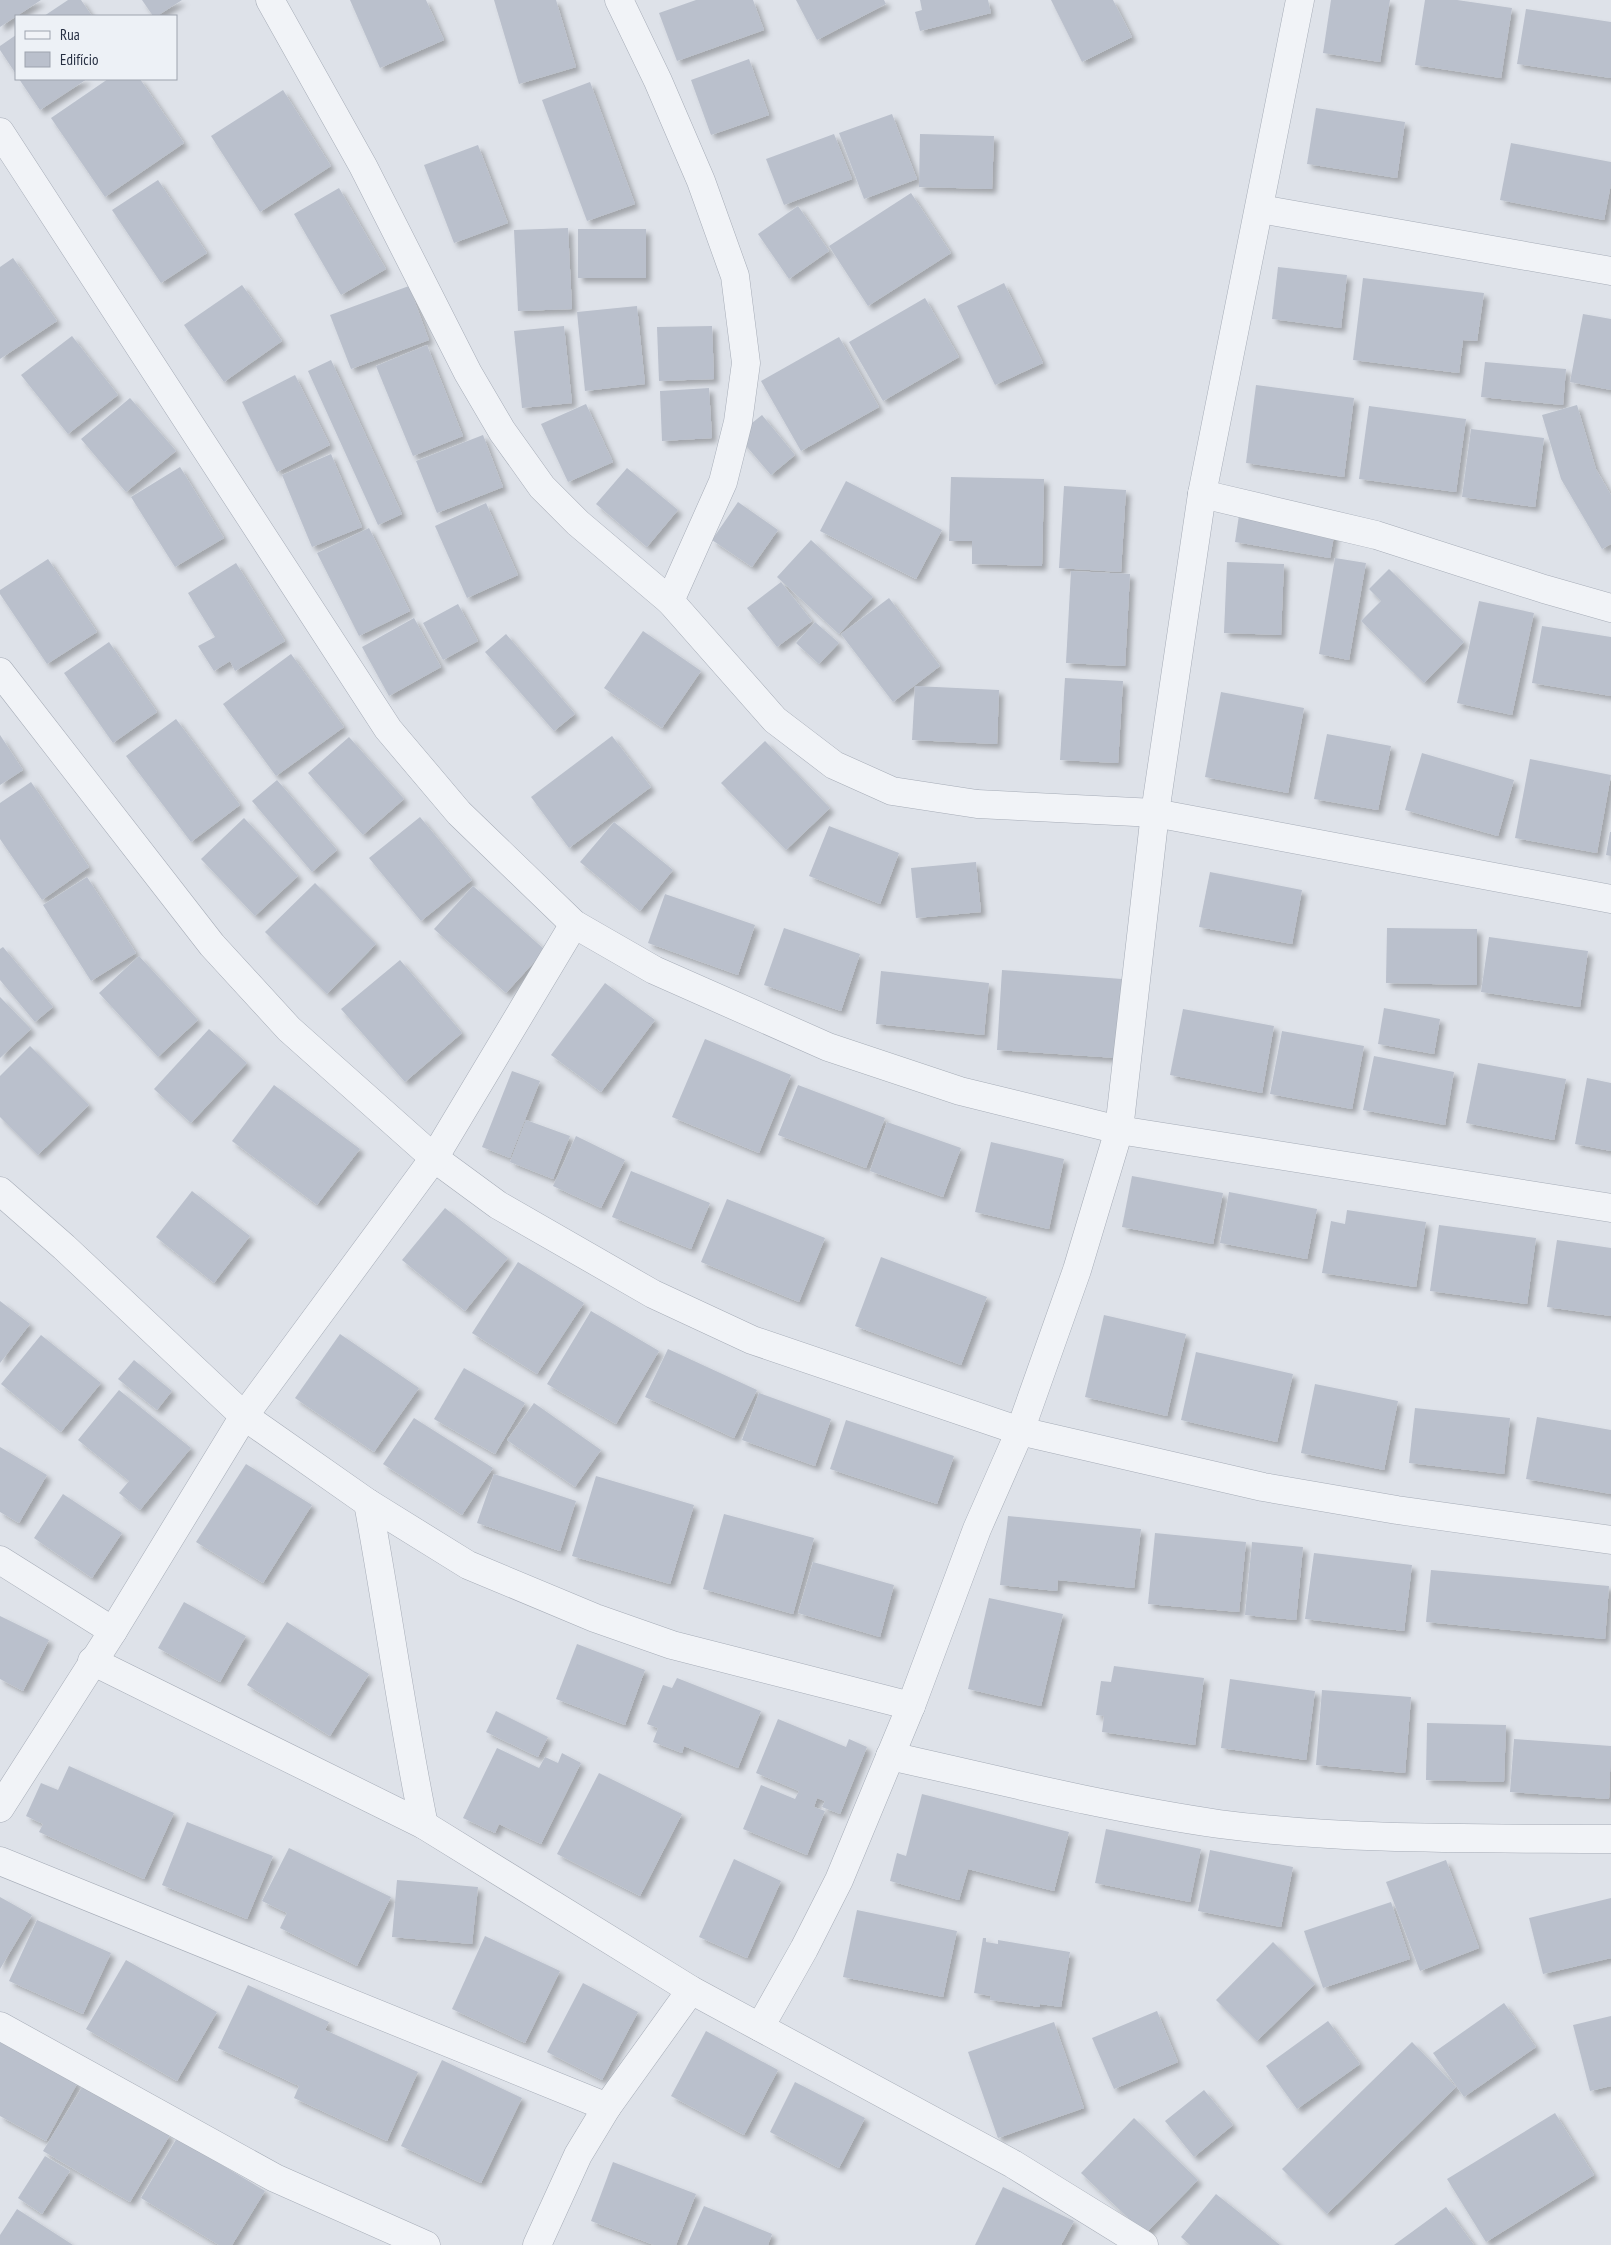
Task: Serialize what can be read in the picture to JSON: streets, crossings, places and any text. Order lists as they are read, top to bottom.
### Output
{
  "legend": ["Rua", "Edifício"]
}
